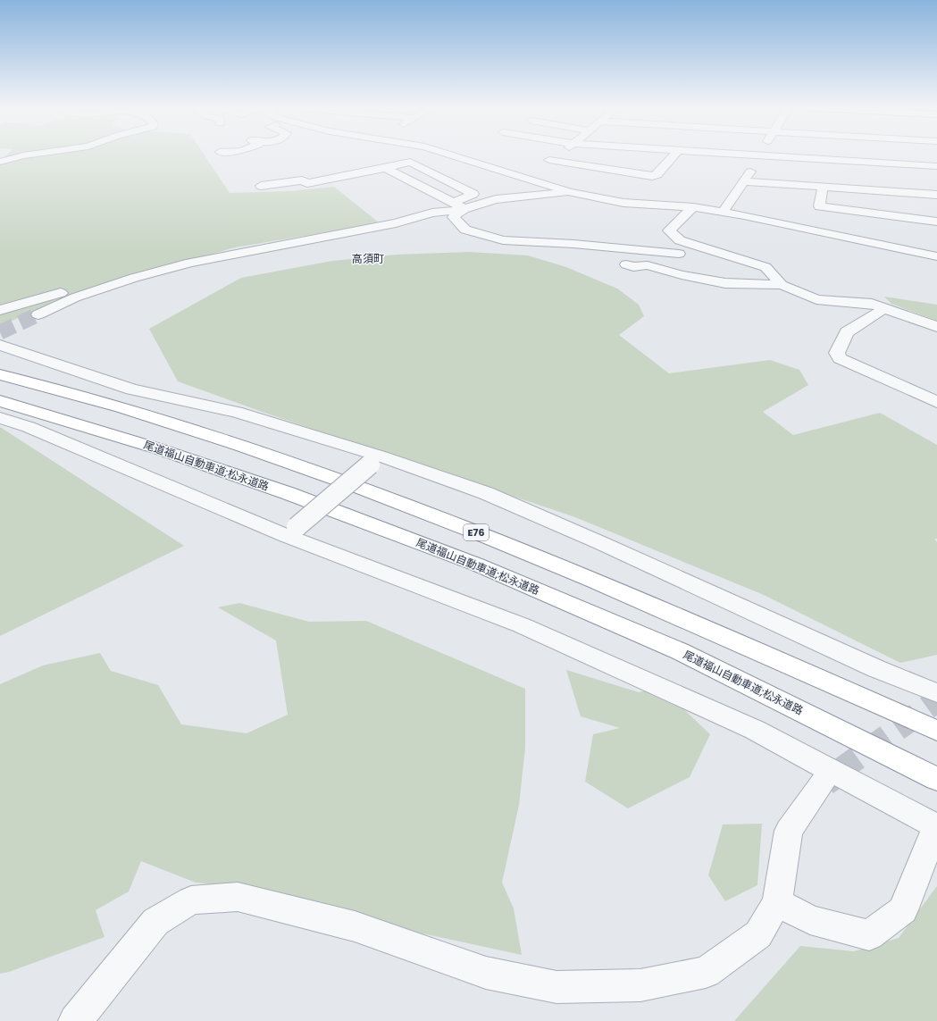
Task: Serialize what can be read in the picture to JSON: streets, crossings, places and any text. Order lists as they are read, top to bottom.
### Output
{
  "streets": {
    "highway": ["尾道福山自動車道;松永道路", "E76"]
  },
  "districts": ["高須町"]
}
